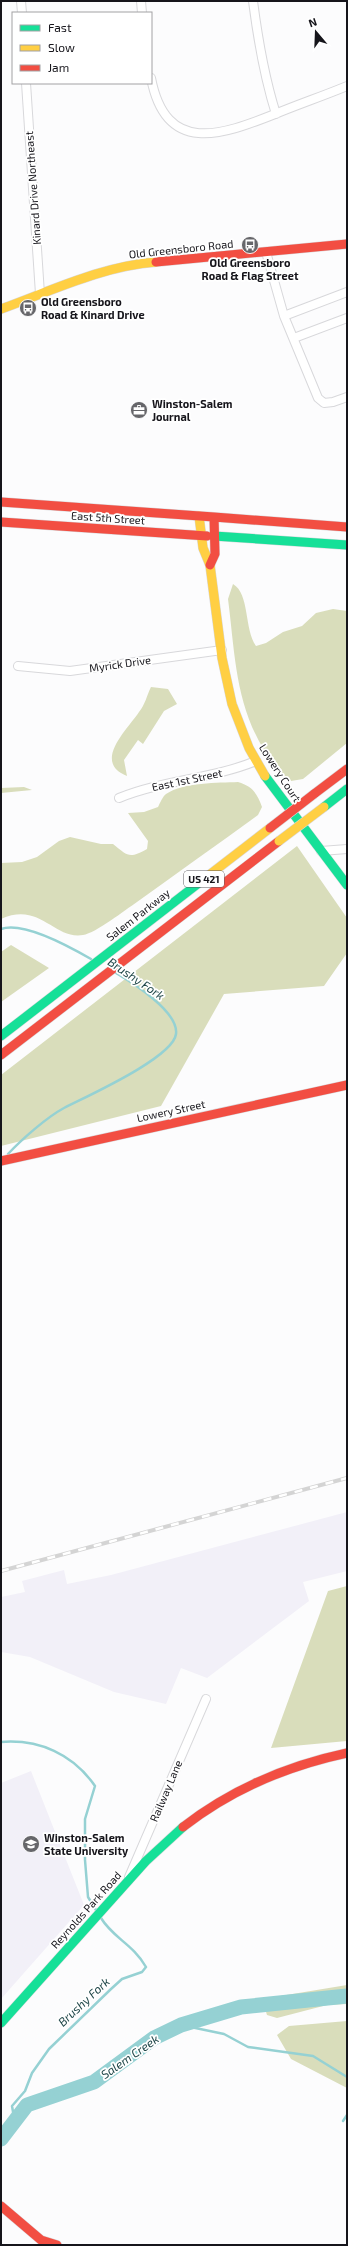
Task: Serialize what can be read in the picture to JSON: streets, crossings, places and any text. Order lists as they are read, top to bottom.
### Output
{
  "streets": {
    "main road": [
      "Old Greensboro Road",
      "East 5th Street",
      "Lowery Court",
      "US 421",
      "Salem Parkway",
      "Lowery Street",
      "Reynolds Park Road"
    ],
    "street": [
      "Kinard Drive Northeast",
      "Myrick Drive",
      "East 1st Street",
      "Railway Lane"
    ]
  },
  "crossings": [
    ["Kinard Drive Northeast", "Old Greensboro Road"],
    ["East 5th Street", "Lowery Court"],
    ["Myrick Drive", "Lowery Court"],
    ["Lowery Court", "East 1st Street"],
    ["Railway Lane", "Reynolds Park Road"]
  ],
  "water": ["Brushy Fork", "Salem Creek"],
  "places": {
    "bus stop": ["Old Greensboro Road & Flag Street", "Old Greensboro Road & Kinard Drive"],
    "office": ["Winston-Salem Journal"],
    "school or university": ["Winston-Salem State University"]
  },
  "legend": ["Fast", "Slow", "Jam"],
  "north": "top"
}
